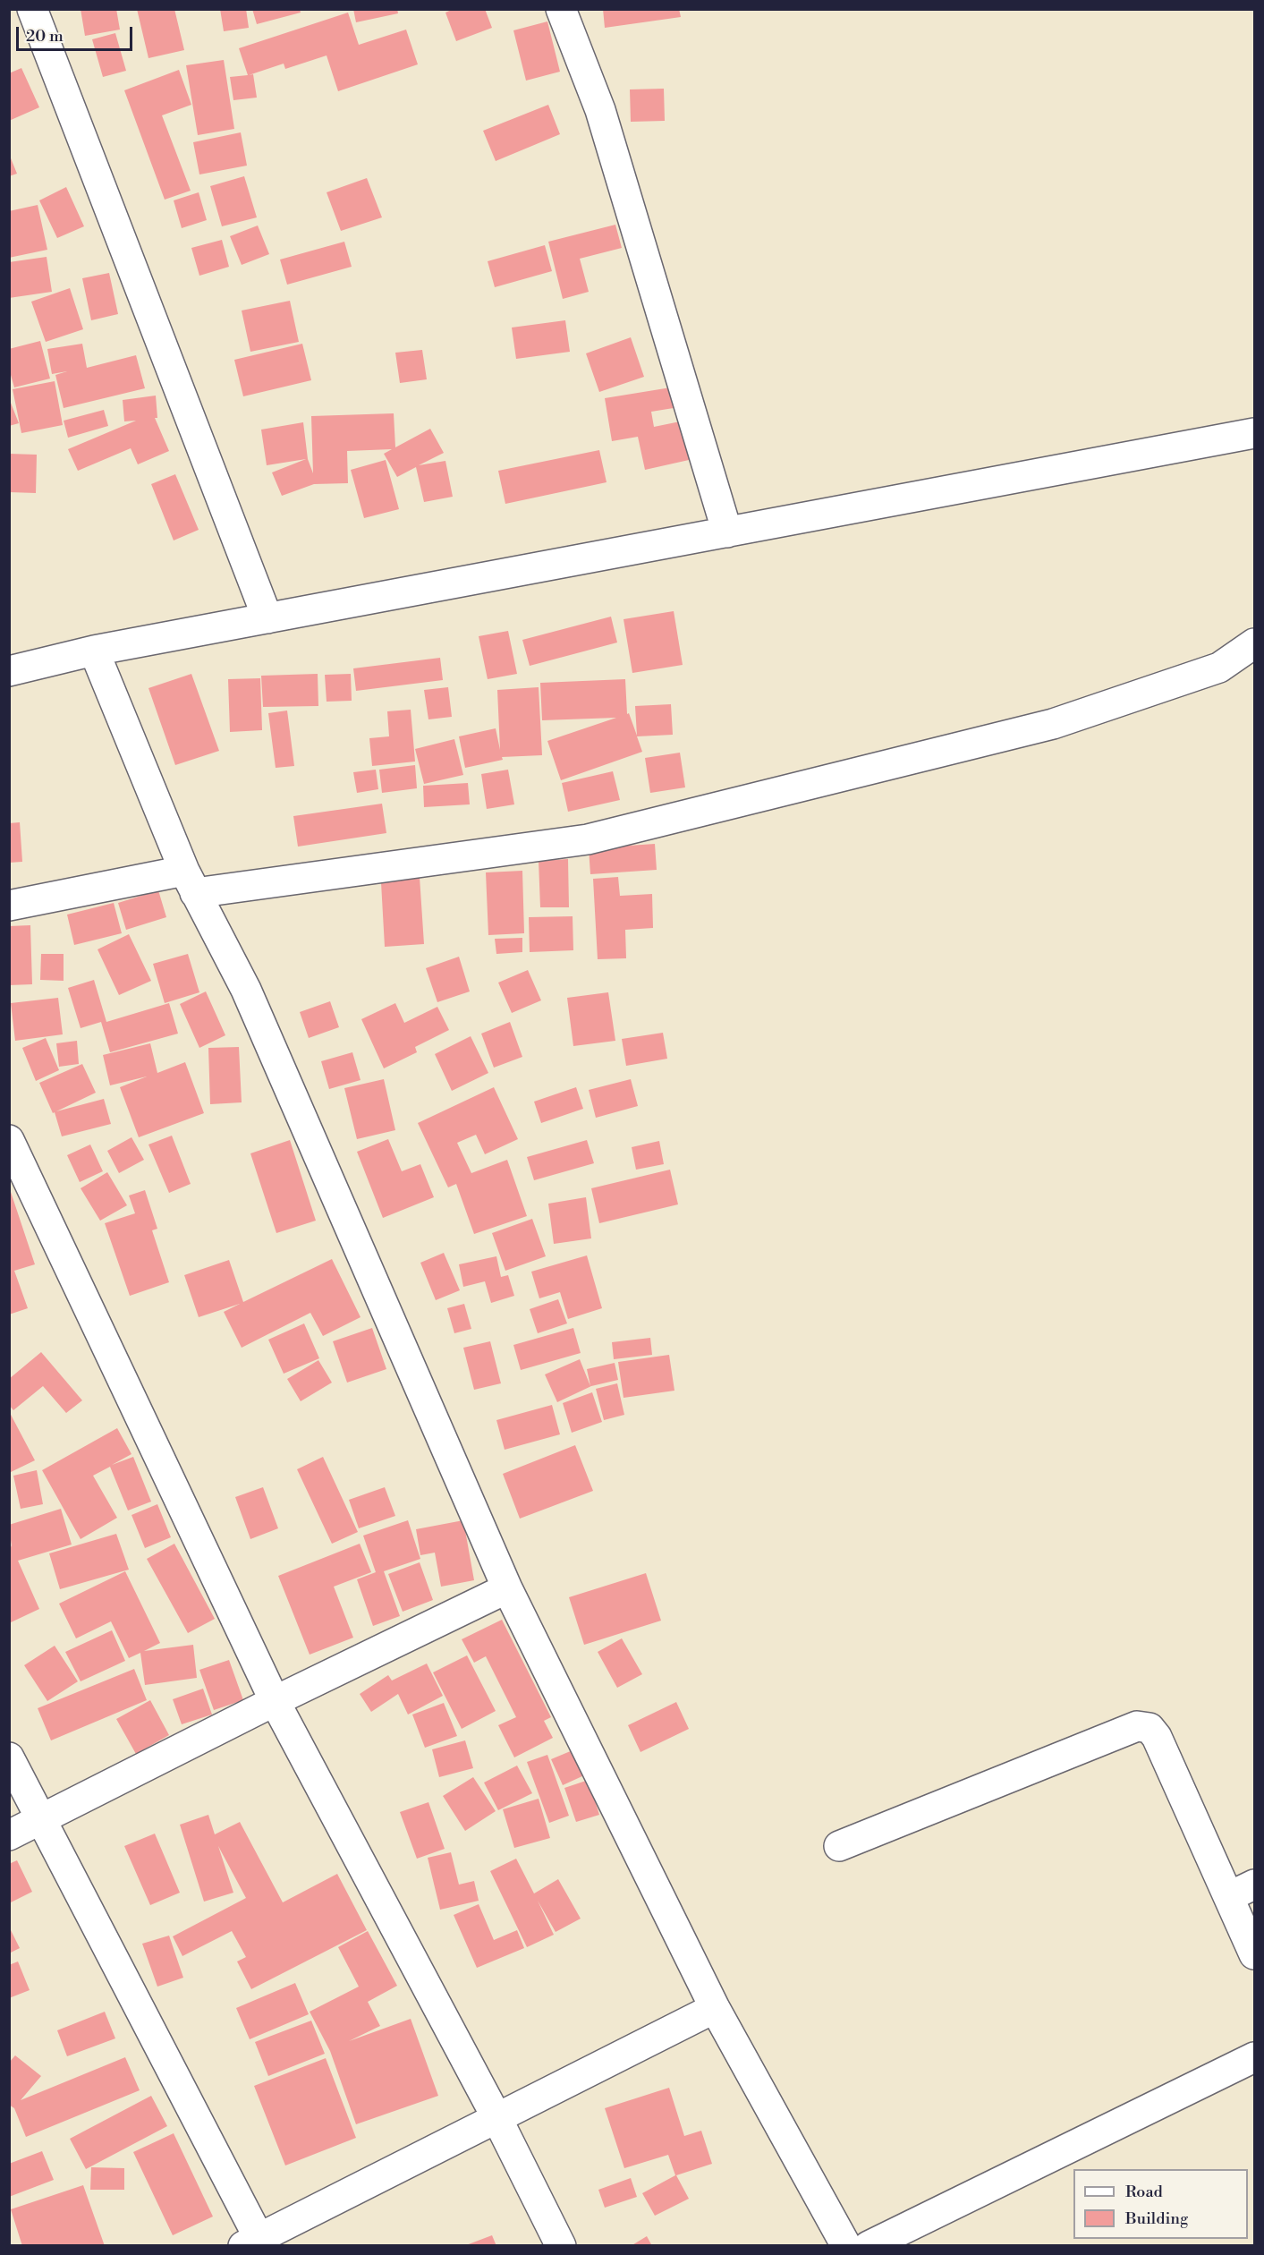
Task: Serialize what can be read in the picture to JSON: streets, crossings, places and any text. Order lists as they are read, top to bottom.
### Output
{
  "legend": ["Road", "Building"],
  "scale_bar": "20 m"
}
